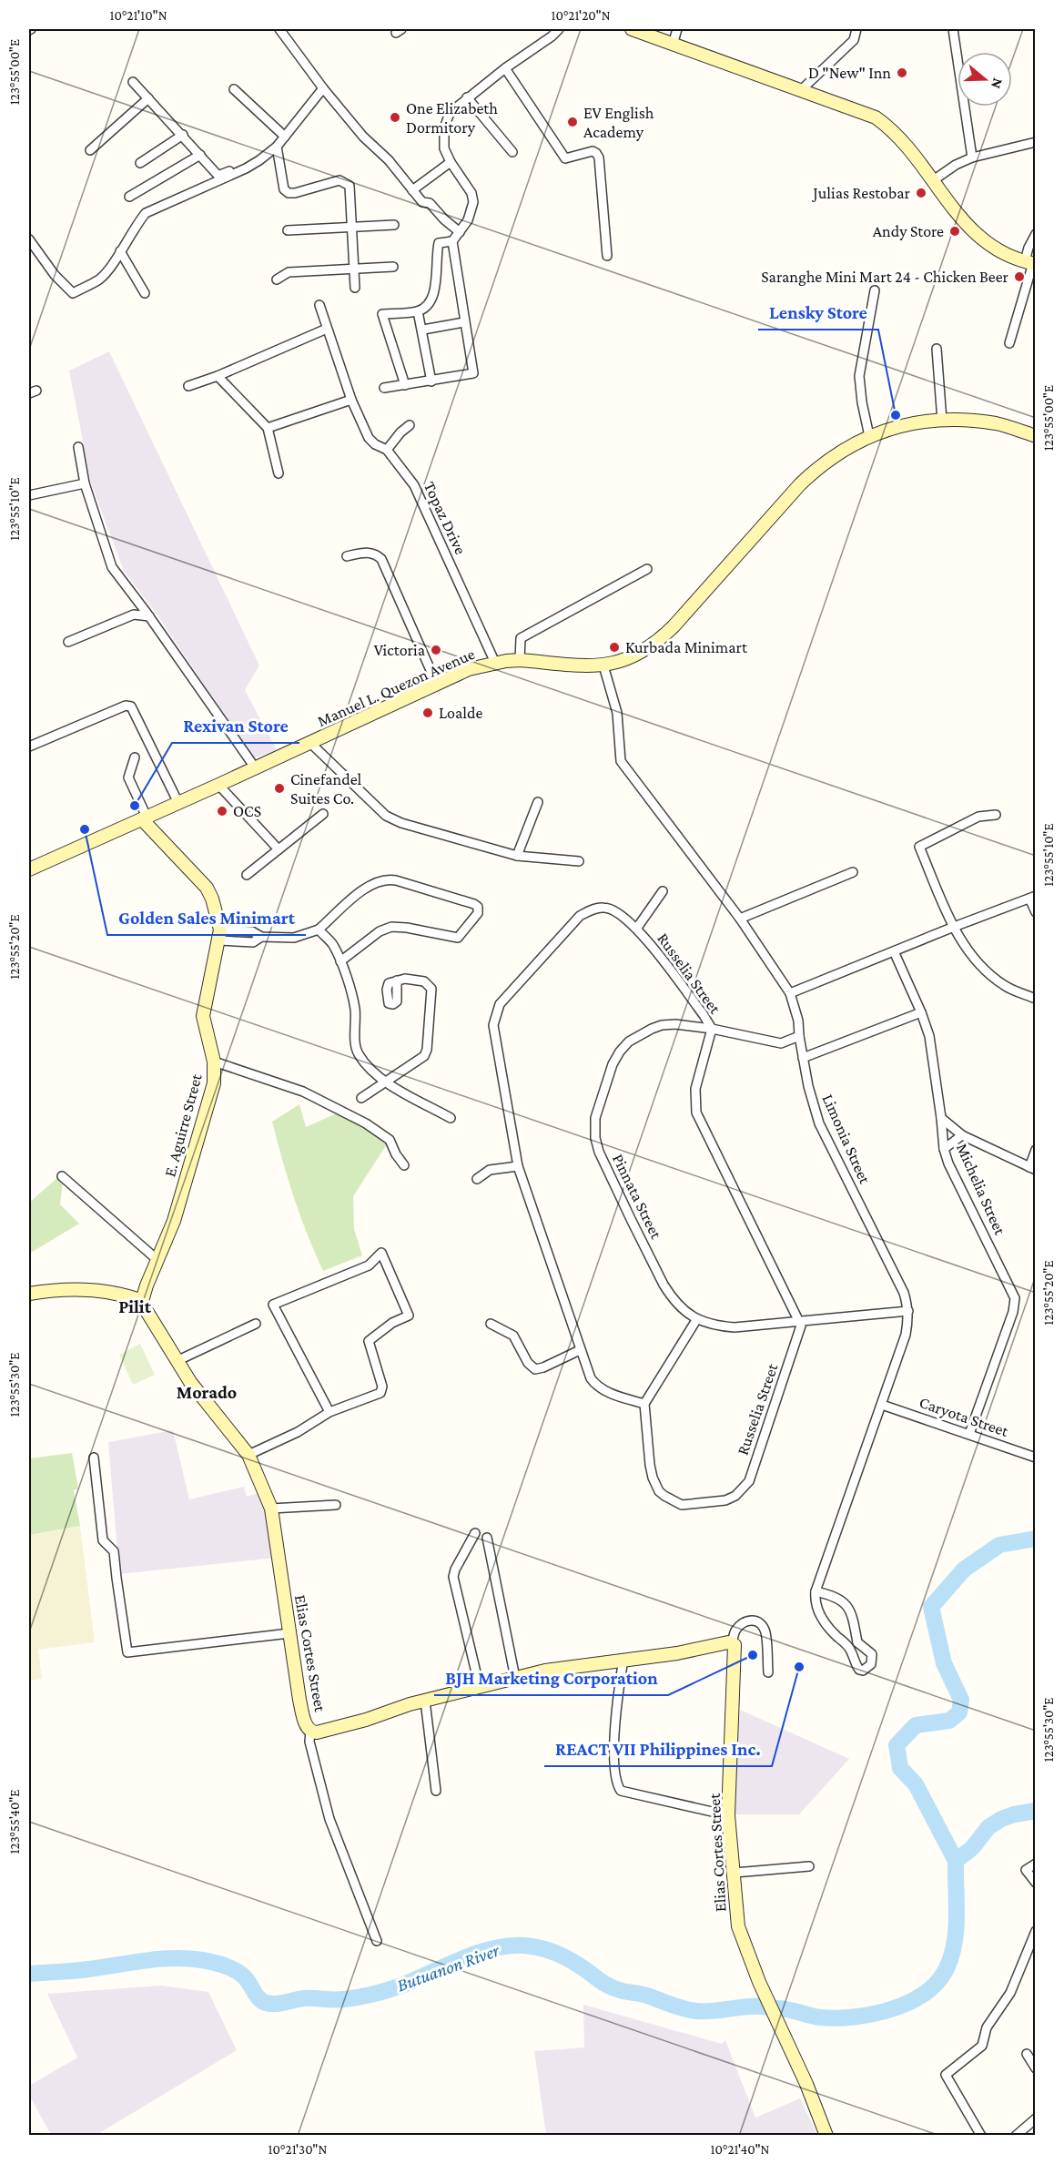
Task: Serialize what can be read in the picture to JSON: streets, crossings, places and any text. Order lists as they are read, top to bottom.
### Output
{
  "streets": {
    "street": [
      "Topaz Drive",
      "Manuel L. Quezon Avenue",
      "Russelia Street",
      "E. Aguirre Street",
      "Limonia Street",
      "Michelia Street",
      "Pinnata Street",
      "Caryota Street",
      "Elias Cortes Street"
    ]
  },
  "crossings": [
    ["Topaz Drive", "Manuel L. Quezon Avenue"],
    ["Manuel L. Quezon Avenue", "E. Aguirre Street"],
    ["Manuel L. Quezon Avenue", "Limonia Street"],
    ["Russelia Street", "Pinnata Street"],
    ["E. Aguirre Street", "Elias Cortes Street"],
    ["Limonia Street", "Pinnata Street"],
    ["Limonia Street", "Caryota Street"],
    ["Michelia Street", "Caryota Street"]
  ],
  "districts": ["Pilit", "Morado"],
  "water": ["Butuanon River"],
  "places": [
    "D \"New\" Inn",
    "One Elizabeth Dormitory",
    "EV English Academy",
    "Julias Restobar",
    "Andy Store",
    "Saranghe Mini Mart 24 - Chicken Beer",
    "Lensky Store",
    "Kurbada Minimart",
    "Victoria",
    "Loalde",
    "Cinefandel Suites Co.",
    "Rexivan Store",
    "OCS",
    "Golden Sales Minimart",
    "BJH Marketing Corporation",
    "REACT VII Philippines Inc."
  ],
  "north": "right",
  "coordinates": [
    "10°21'10\"N",
    "10°21'20\"N",
    "123°55'00\"E",
    "123°55'10\"E",
    "123°55'20\"E",
    "123°55'30\"E",
    "123°55'40\"E",
    "10°21'30\"N",
    "10°21'40\"N"
  ]
}
